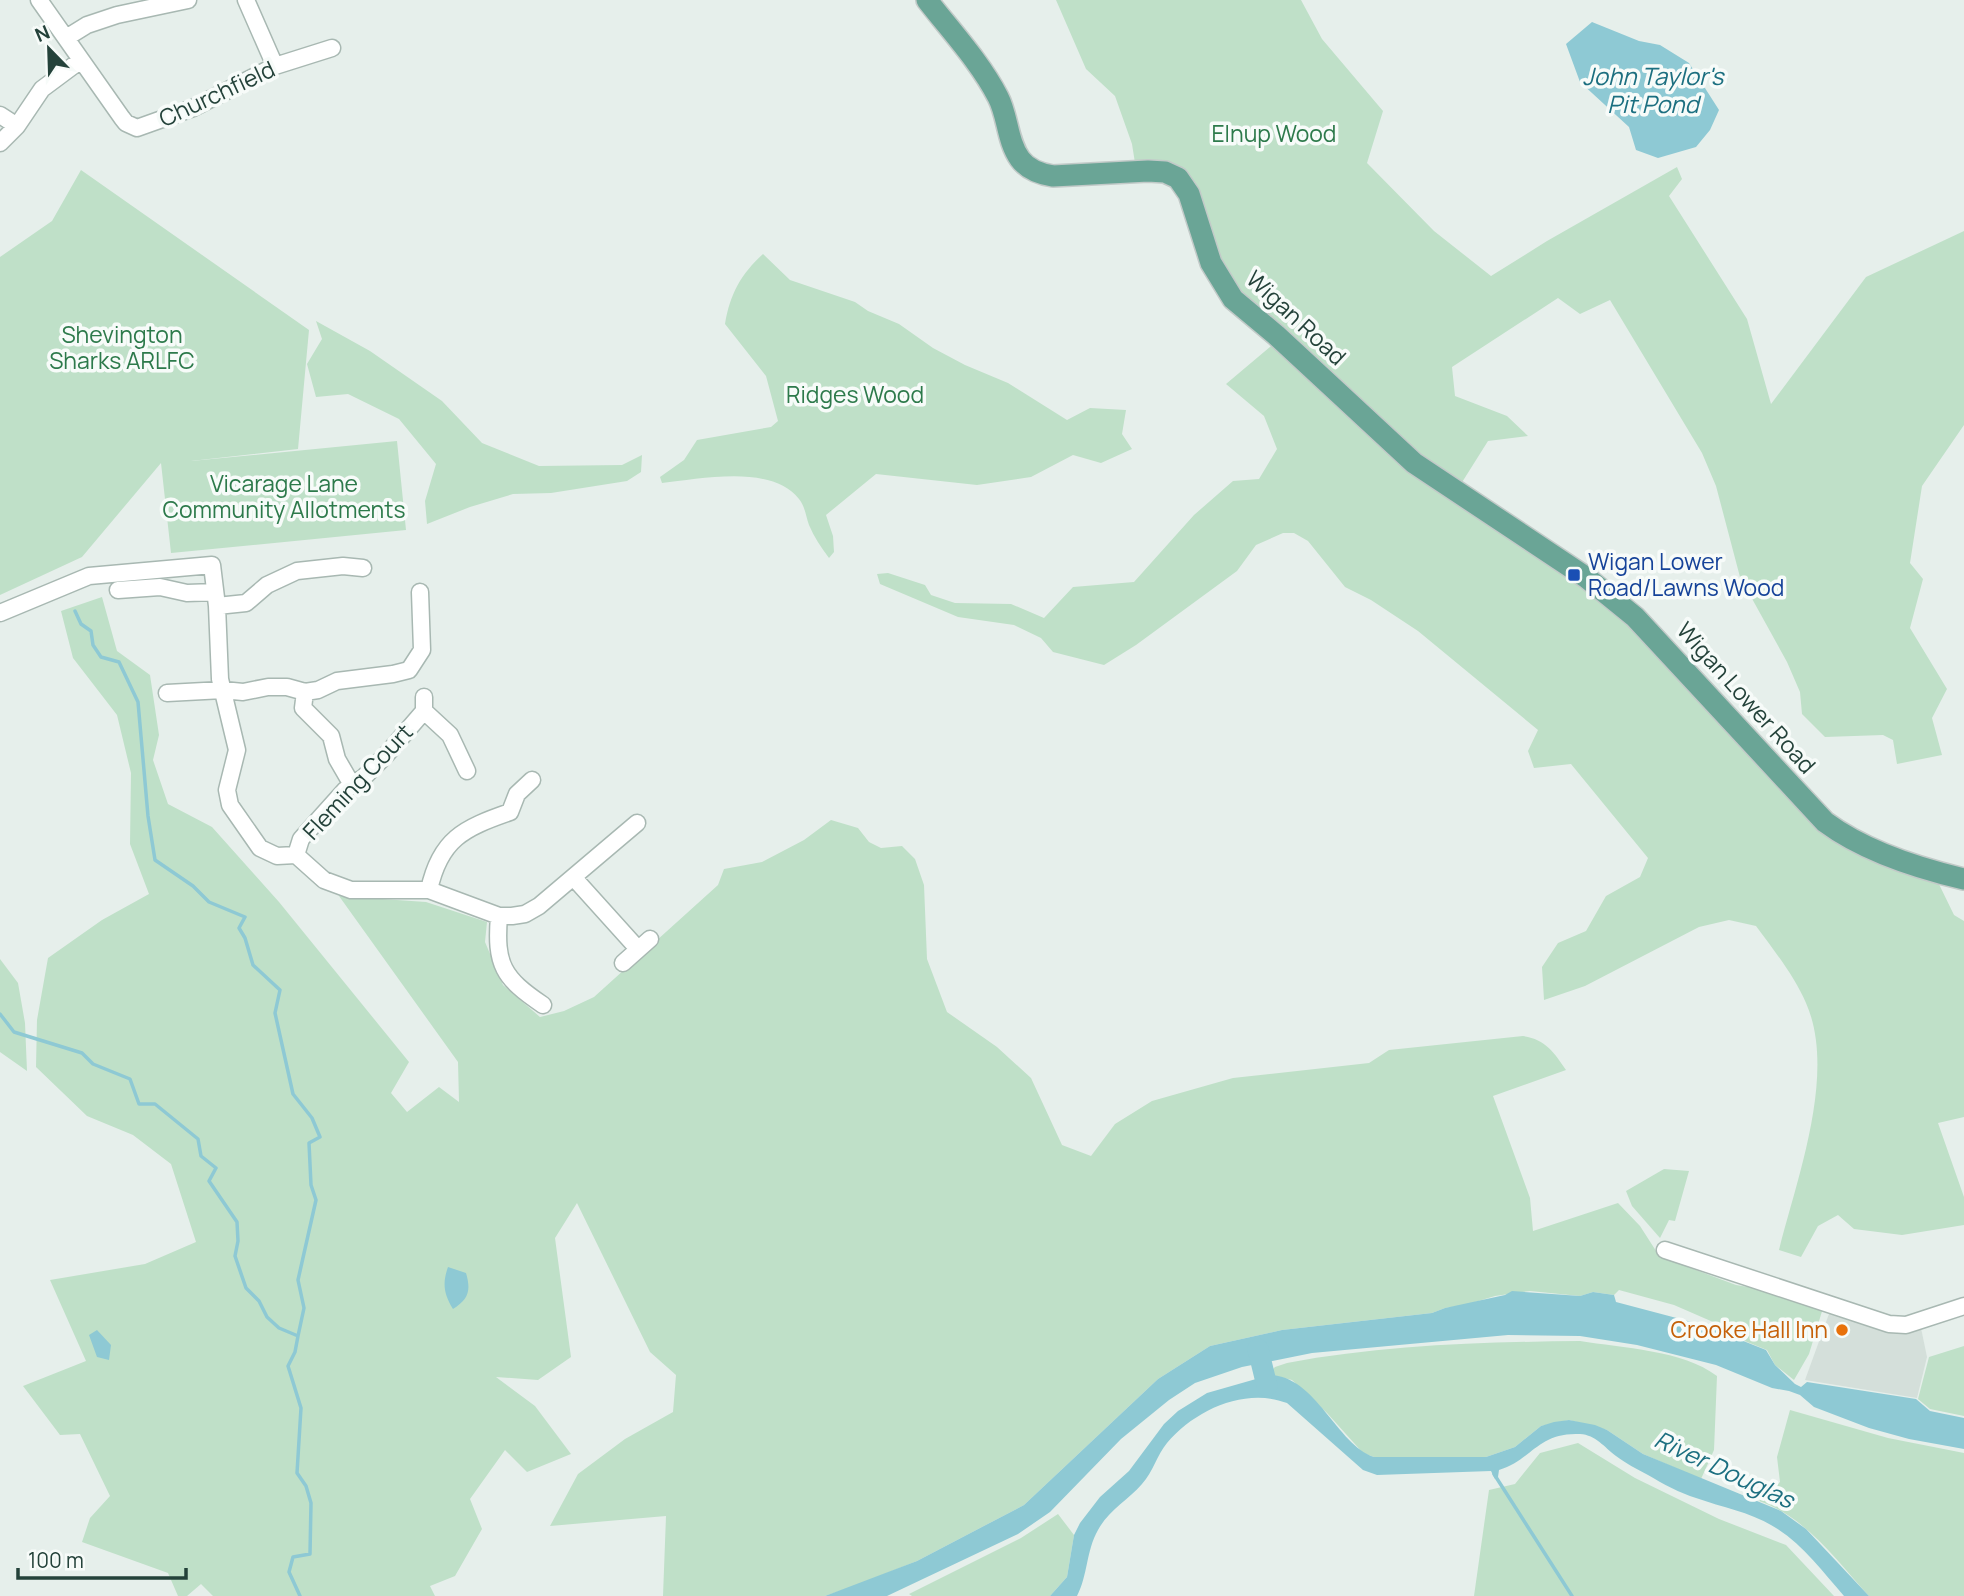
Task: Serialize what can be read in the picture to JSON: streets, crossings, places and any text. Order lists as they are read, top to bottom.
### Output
{
  "streets": {
    "main road": ["Wigan Road", "Wigan Lower Road"],
    "street": ["Churchfield", "Fleming Court"]
  },
  "crossings": [
    ["Wigan Road", "Wigan Lower Road"]
  ],
  "water": ["John Taylor's Pit Pond", "River Douglas"],
  "parks": [
    "Elnup Wood",
    "Shevington Sharks ARLFC",
    "Ridges Wood",
    "Vicarage Lane Community Allotments"
  ],
  "places": {
    "transit": ["Wigan Lower Road/Lawns Wood"],
    "other": ["Crooke Hall Inn"]
  },
  "scale_bar": "100 m",
  "north": "top left"
}
